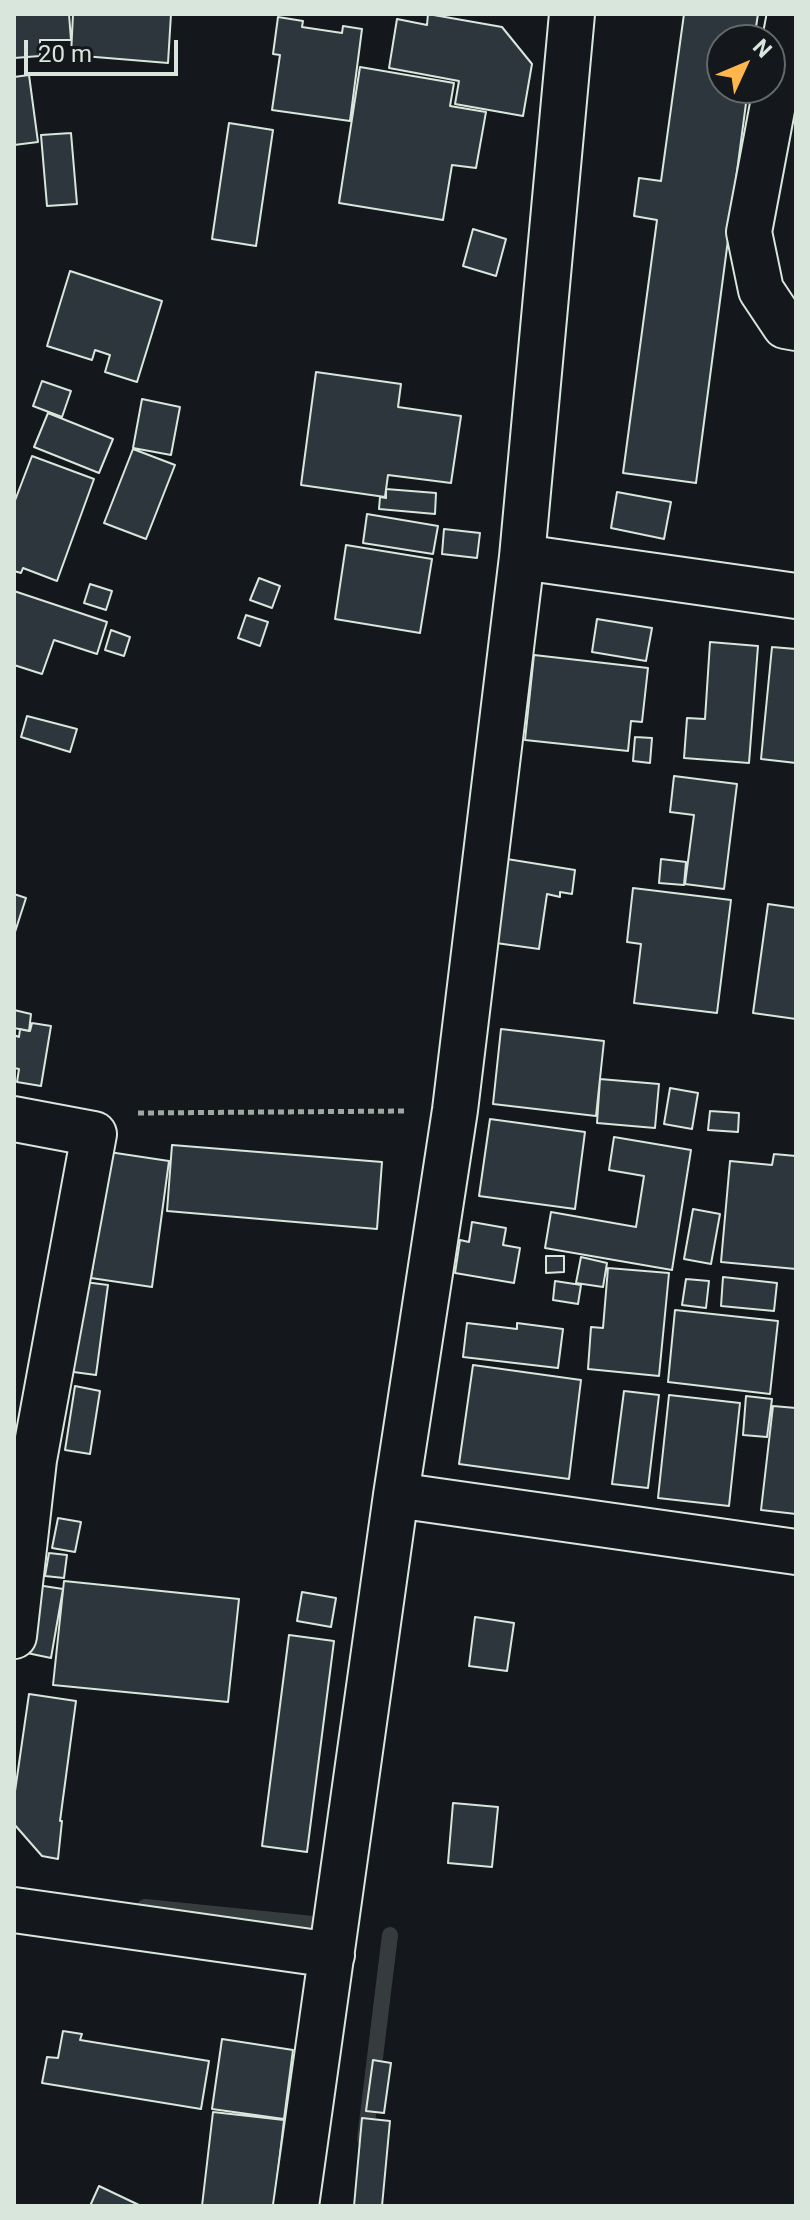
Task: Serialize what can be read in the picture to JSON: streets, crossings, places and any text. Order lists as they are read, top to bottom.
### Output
{
  "scale_bar": "20 m",
  "north": "top right"
}
